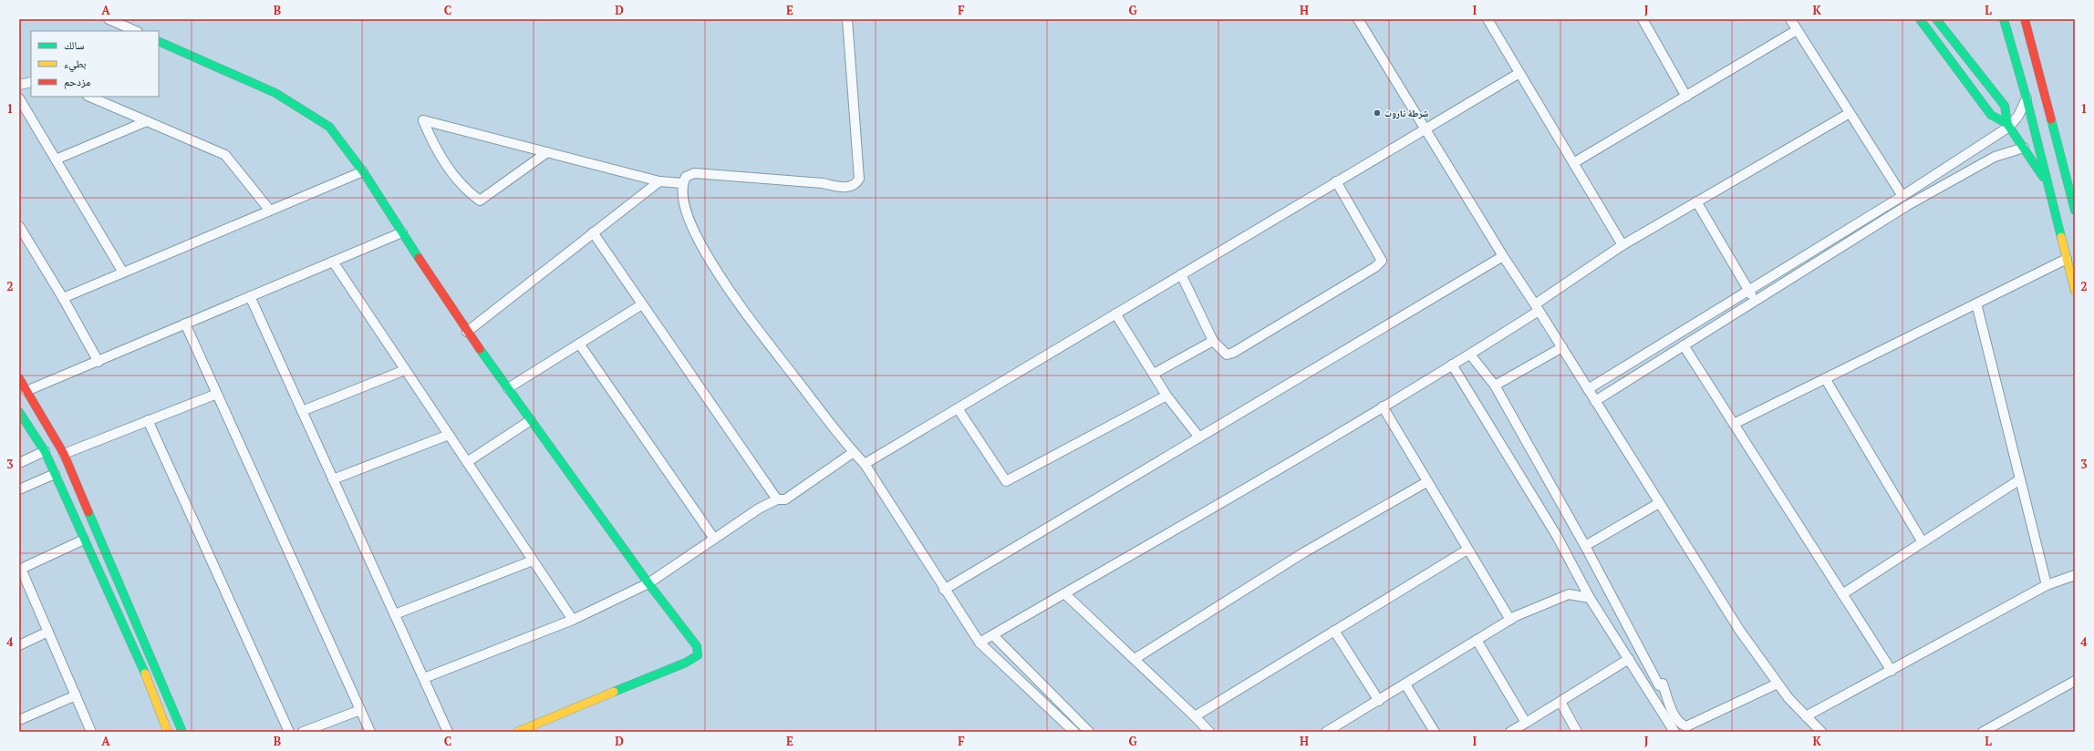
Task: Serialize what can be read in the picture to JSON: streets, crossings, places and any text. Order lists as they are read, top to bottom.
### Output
{
  "places": ["شرطة تاروت"],
  "legend": ["سالك", "بطيء", "مزدحم"],
  "grid": {
    "columns": [
      "A",
      "B",
      "C",
      "D",
      "E",
      "F",
      "G",
      "H",
      "I",
      "J",
      "K",
      "L"
    ],
    "rows": [
      "1",
      "2",
      "3",
      "4"
    ]
  }
}
